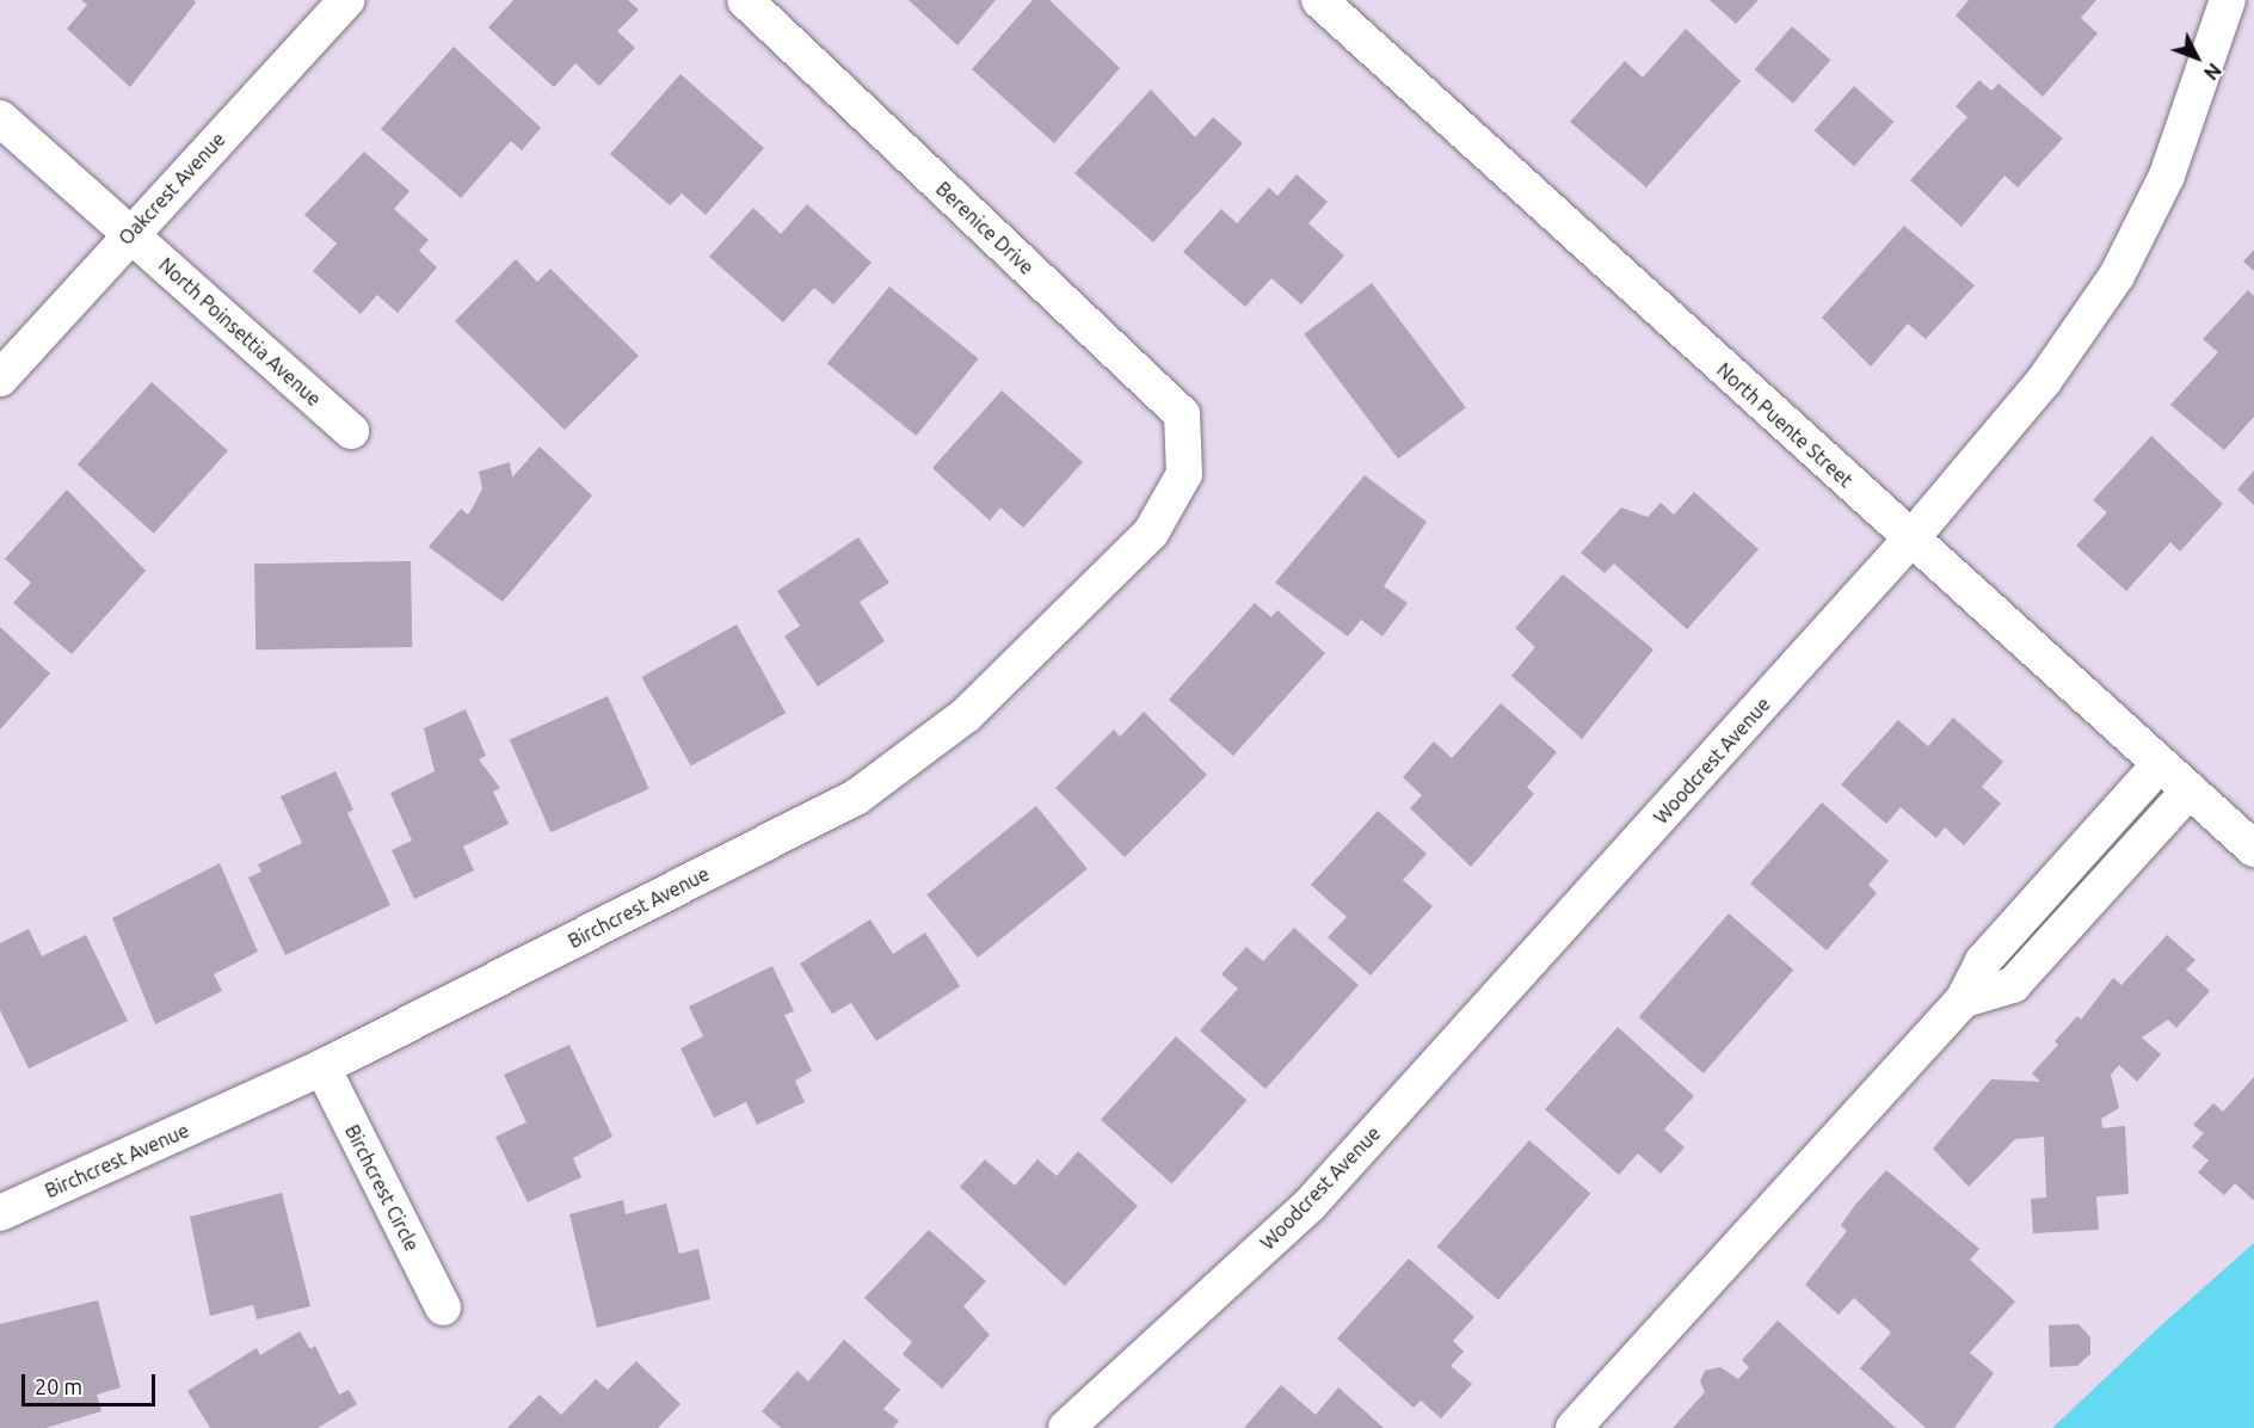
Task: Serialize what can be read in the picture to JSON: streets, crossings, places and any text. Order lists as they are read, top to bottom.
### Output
{
  "streets": {
    "street": [
      "Oakcrest Avenue",
      "Berenice Drive",
      "North Poinsettia Avenue",
      "North Puente Street",
      "Woodcrest Avenue",
      "Birchcrest Avenue",
      "Birchcrest Circle"
    ]
  },
  "crossings": [
    ["Oakcrest Avenue", "North Poinsettia Avenue"],
    ["Berenice Drive", "Birchcrest Avenue"],
    ["North Puente Street", "Woodcrest Avenue"],
    ["Birchcrest Avenue", "Birchcrest Circle"]
  ],
  "scale_bar": "20 m",
  "north": "bottom right"
}
